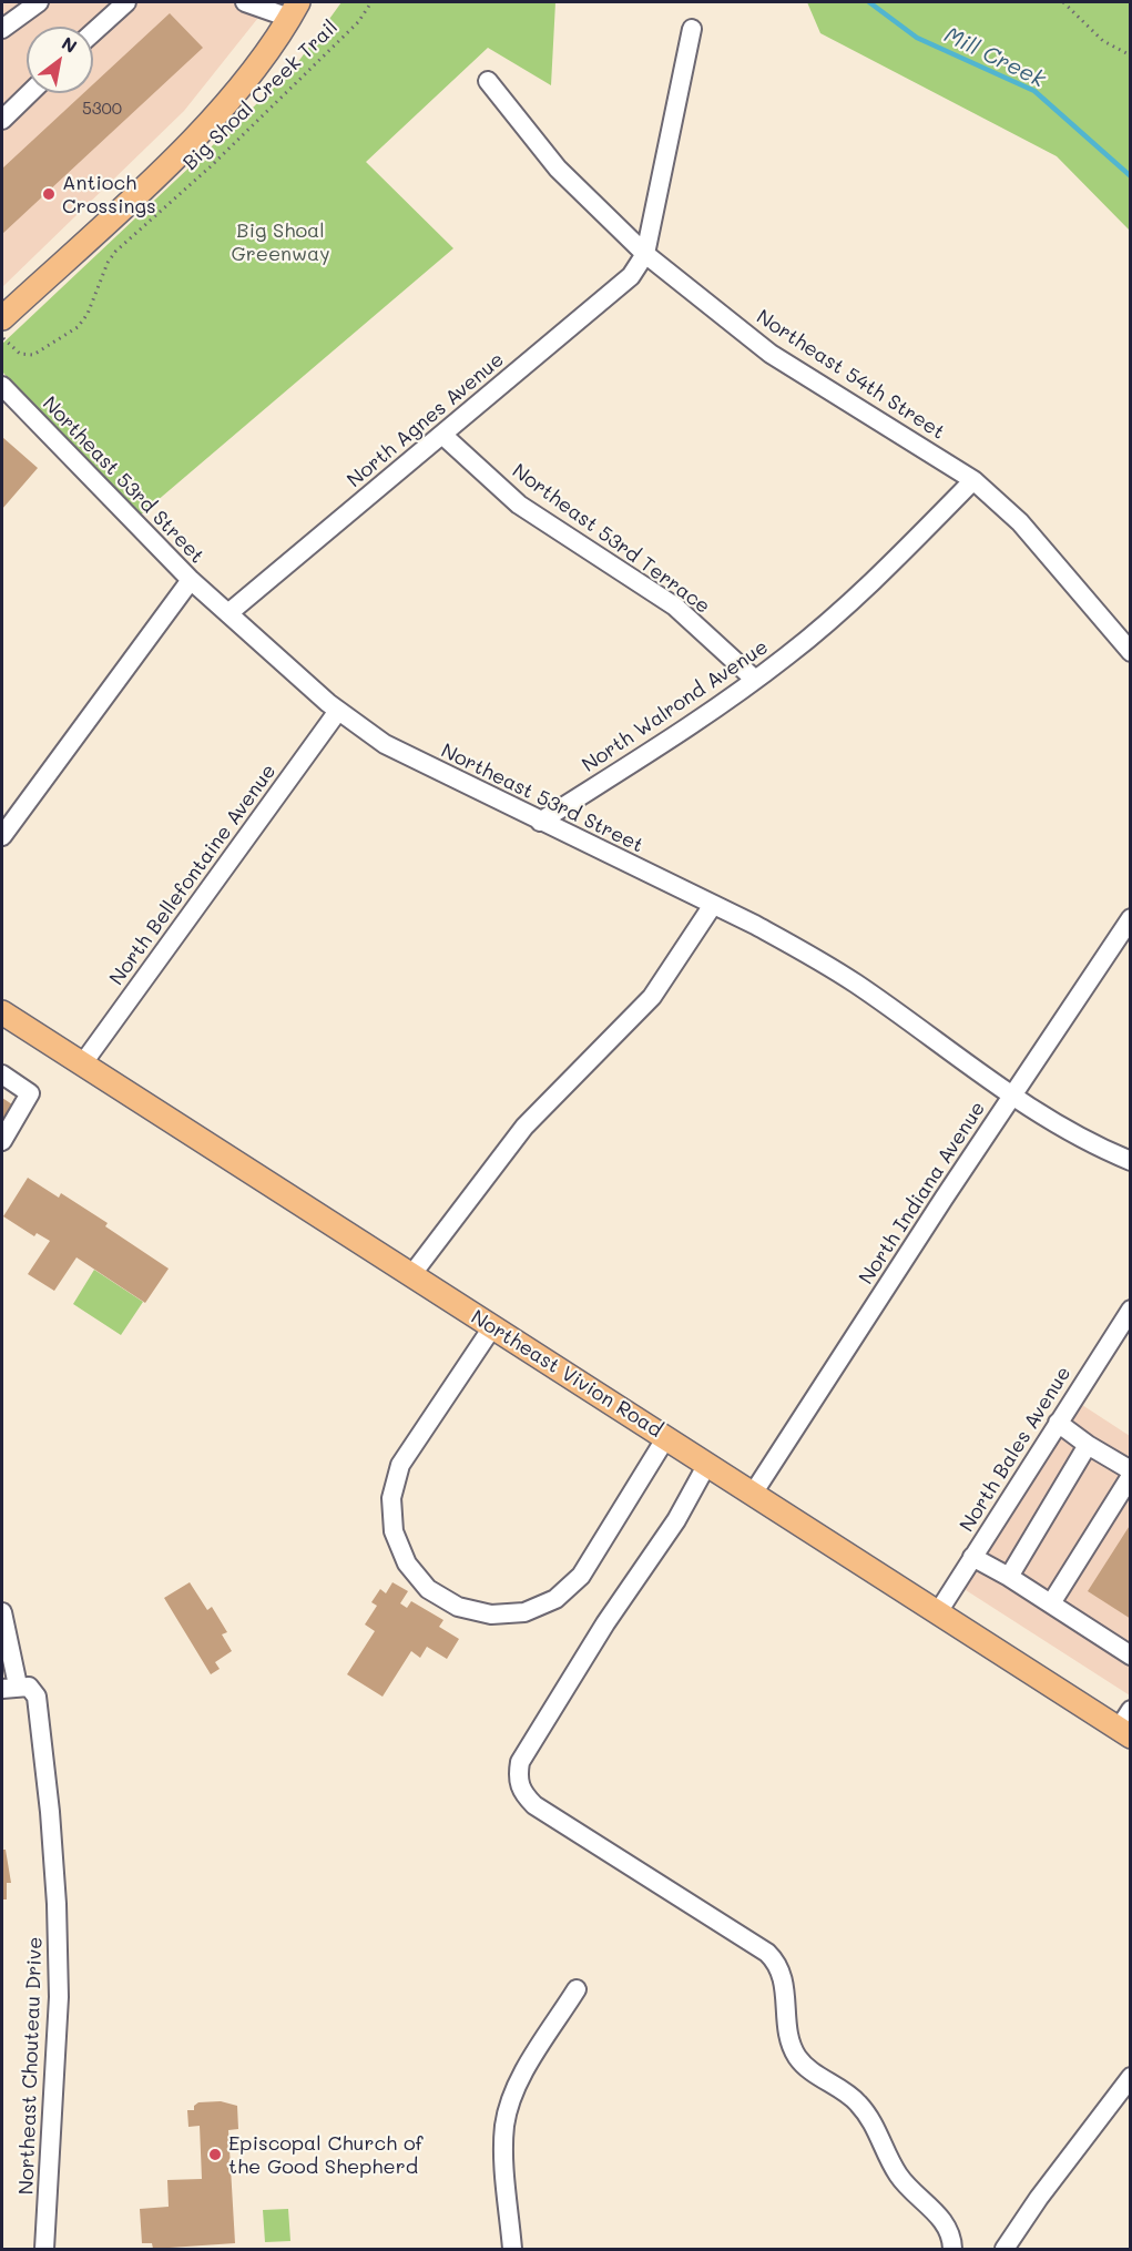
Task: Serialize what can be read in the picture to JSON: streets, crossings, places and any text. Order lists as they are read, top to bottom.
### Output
{
  "streets": {
    "main road": ["Northeast Vivion Road"],
    "street": [
      "Northeast 54th Street",
      "North Agnes Avenue",
      "Northeast 53rd Street",
      "Northeast 53rd Terrace",
      "North Walrond Avenue",
      "North Bellefontaine Avenue",
      "North Indiana Avenue",
      "North Bales Avenue",
      "Northeast Chouteau Drive"
    ],
    "path": ["Big Shoal Creek Trail"]
  },
  "crossings": [
    ["Northeast 54th Street", "North Agnes Avenue"],
    ["Northeast 54th Street", "North Walrond Avenue"],
    ["North Agnes Avenue", "Northeast 53rd Street"],
    ["North Agnes Avenue", "Northeast 53rd Terrace"],
    ["Northeast 53rd Street", "North Walrond Avenue"],
    ["Northeast 53rd Street", "North Bellefontaine Avenue"],
    ["Northeast 53rd Street", "North Indiana Avenue"],
    ["Northeast 53rd Terrace", "North Walrond Avenue"],
    ["North Bellefontaine Avenue", "Northeast Vivion Road"],
    ["North Indiana Avenue", "Northeast Vivion Road"],
    ["Northeast Vivion Road", "North Bales Avenue"]
  ],
  "water": ["Mill Creek"],
  "parks": ["Big Shoal Greenway"],
  "places": ["Antioch Crossings", "Episcopal Church of the Good Shepherd"],
  "house_numbers": ["5300"],
  "north": "top right"
}
